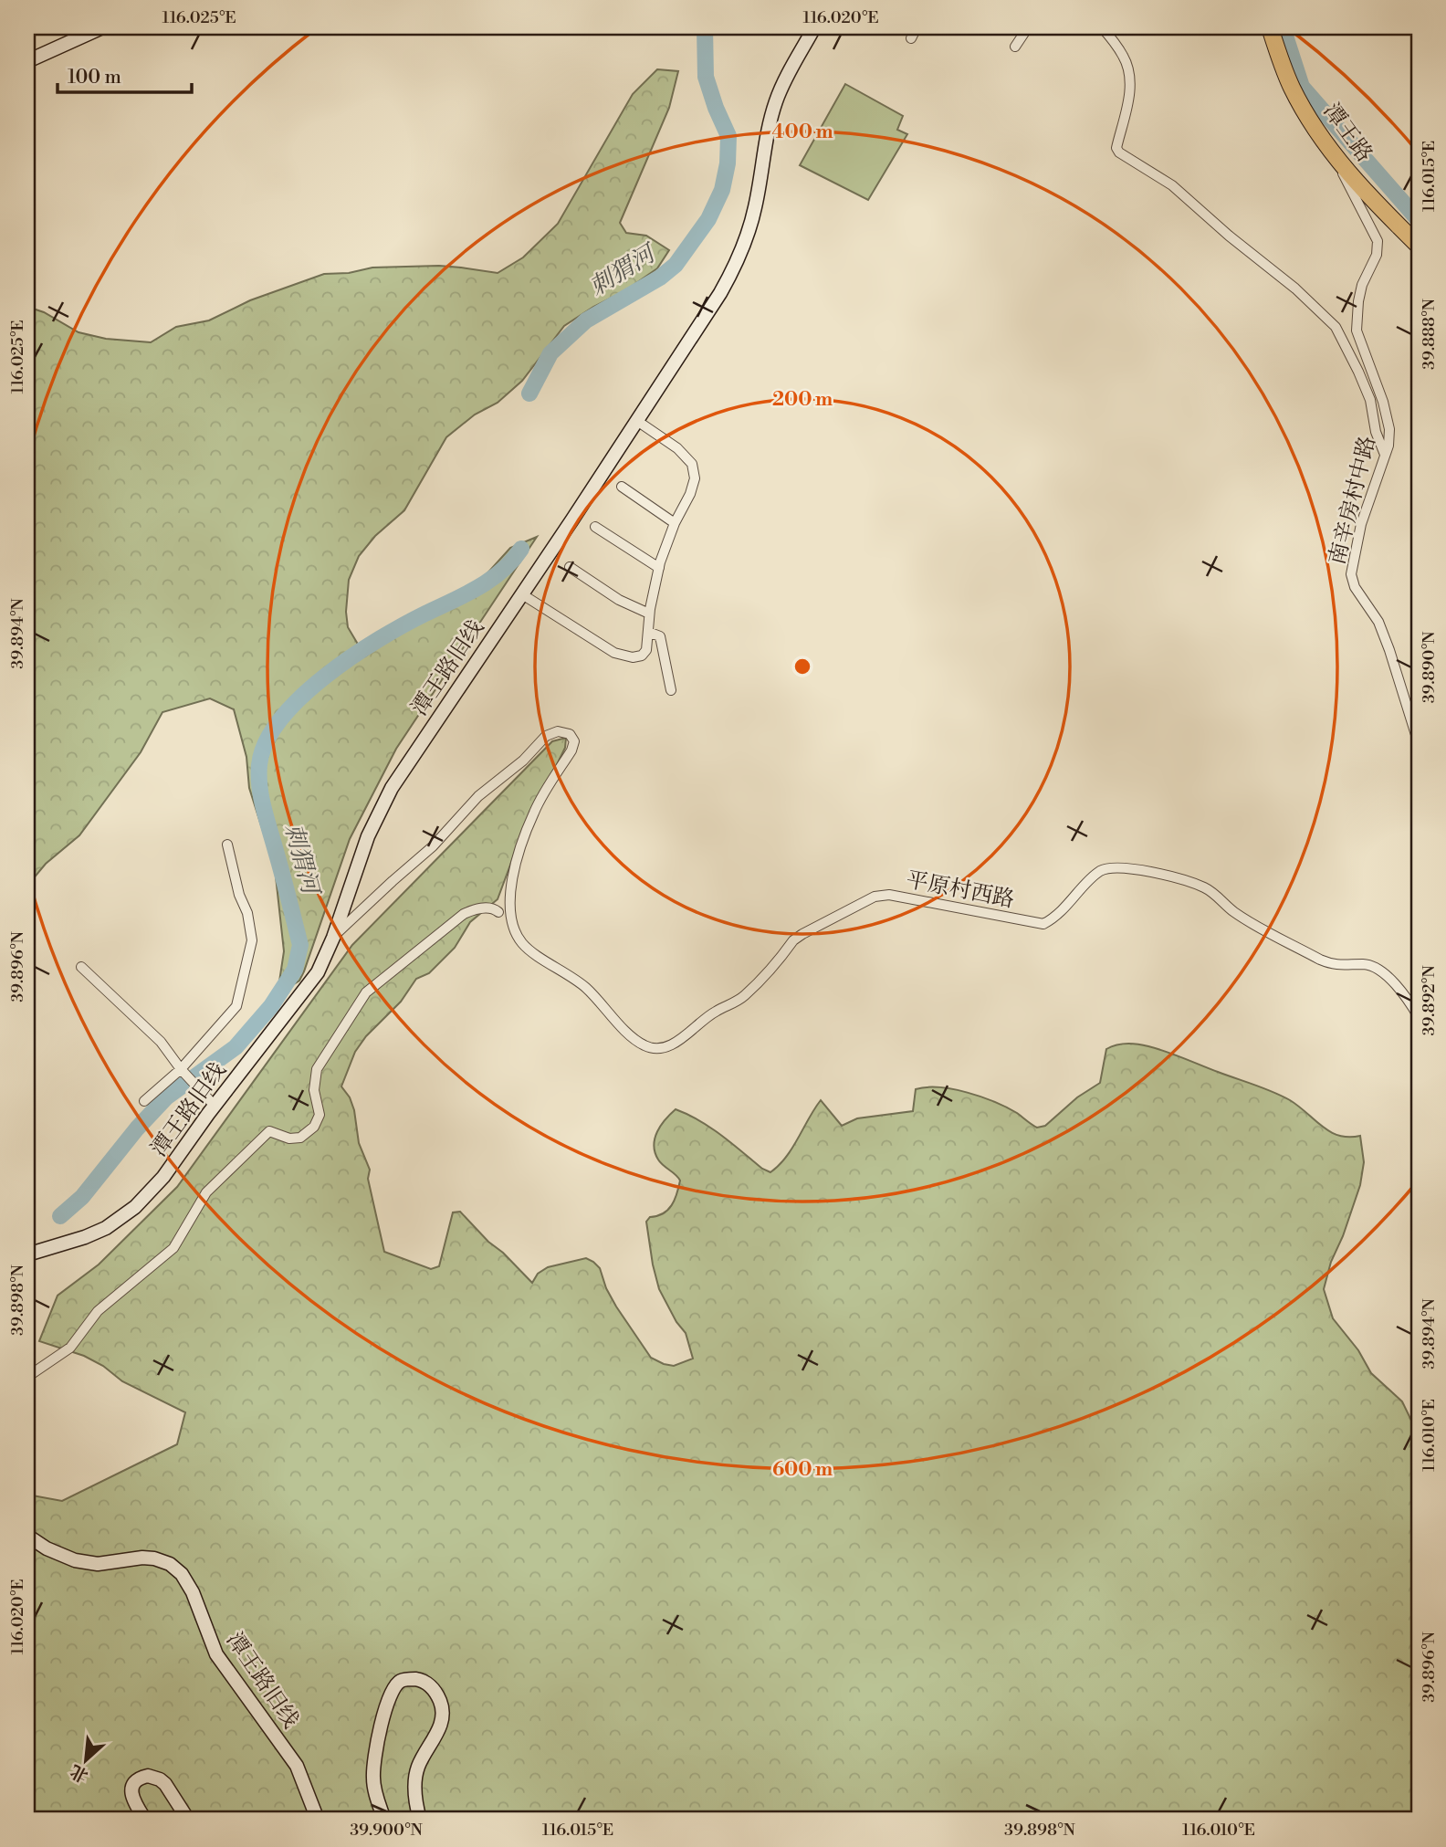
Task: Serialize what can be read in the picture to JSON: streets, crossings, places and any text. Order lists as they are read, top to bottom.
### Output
{
  "streets": {
    "highway": ["潭王路"],
    "main road": ["潭王路旧线"],
    "street": ["南辛房村中路", "平原村西路"]
  },
  "crossings": [
    ["潭王路", "南辛房村中路"],
    ["潭王路旧线", "平原村西路"]
  ],
  "water": ["刺猬河"],
  "scale_bar": "100 m",
  "north": "bottom left",
  "coordinates": [
    "116.025°E",
    "116.020°E",
    "116.015°E",
    "39.888°N",
    "39.894°N",
    "39.890°N",
    "39.896°N",
    "39.892°N",
    "39.898°N",
    "116.010°E",
    "39.900°N"
  ],
  "rings": ["400 m", "200 m", "600 m"]
}
